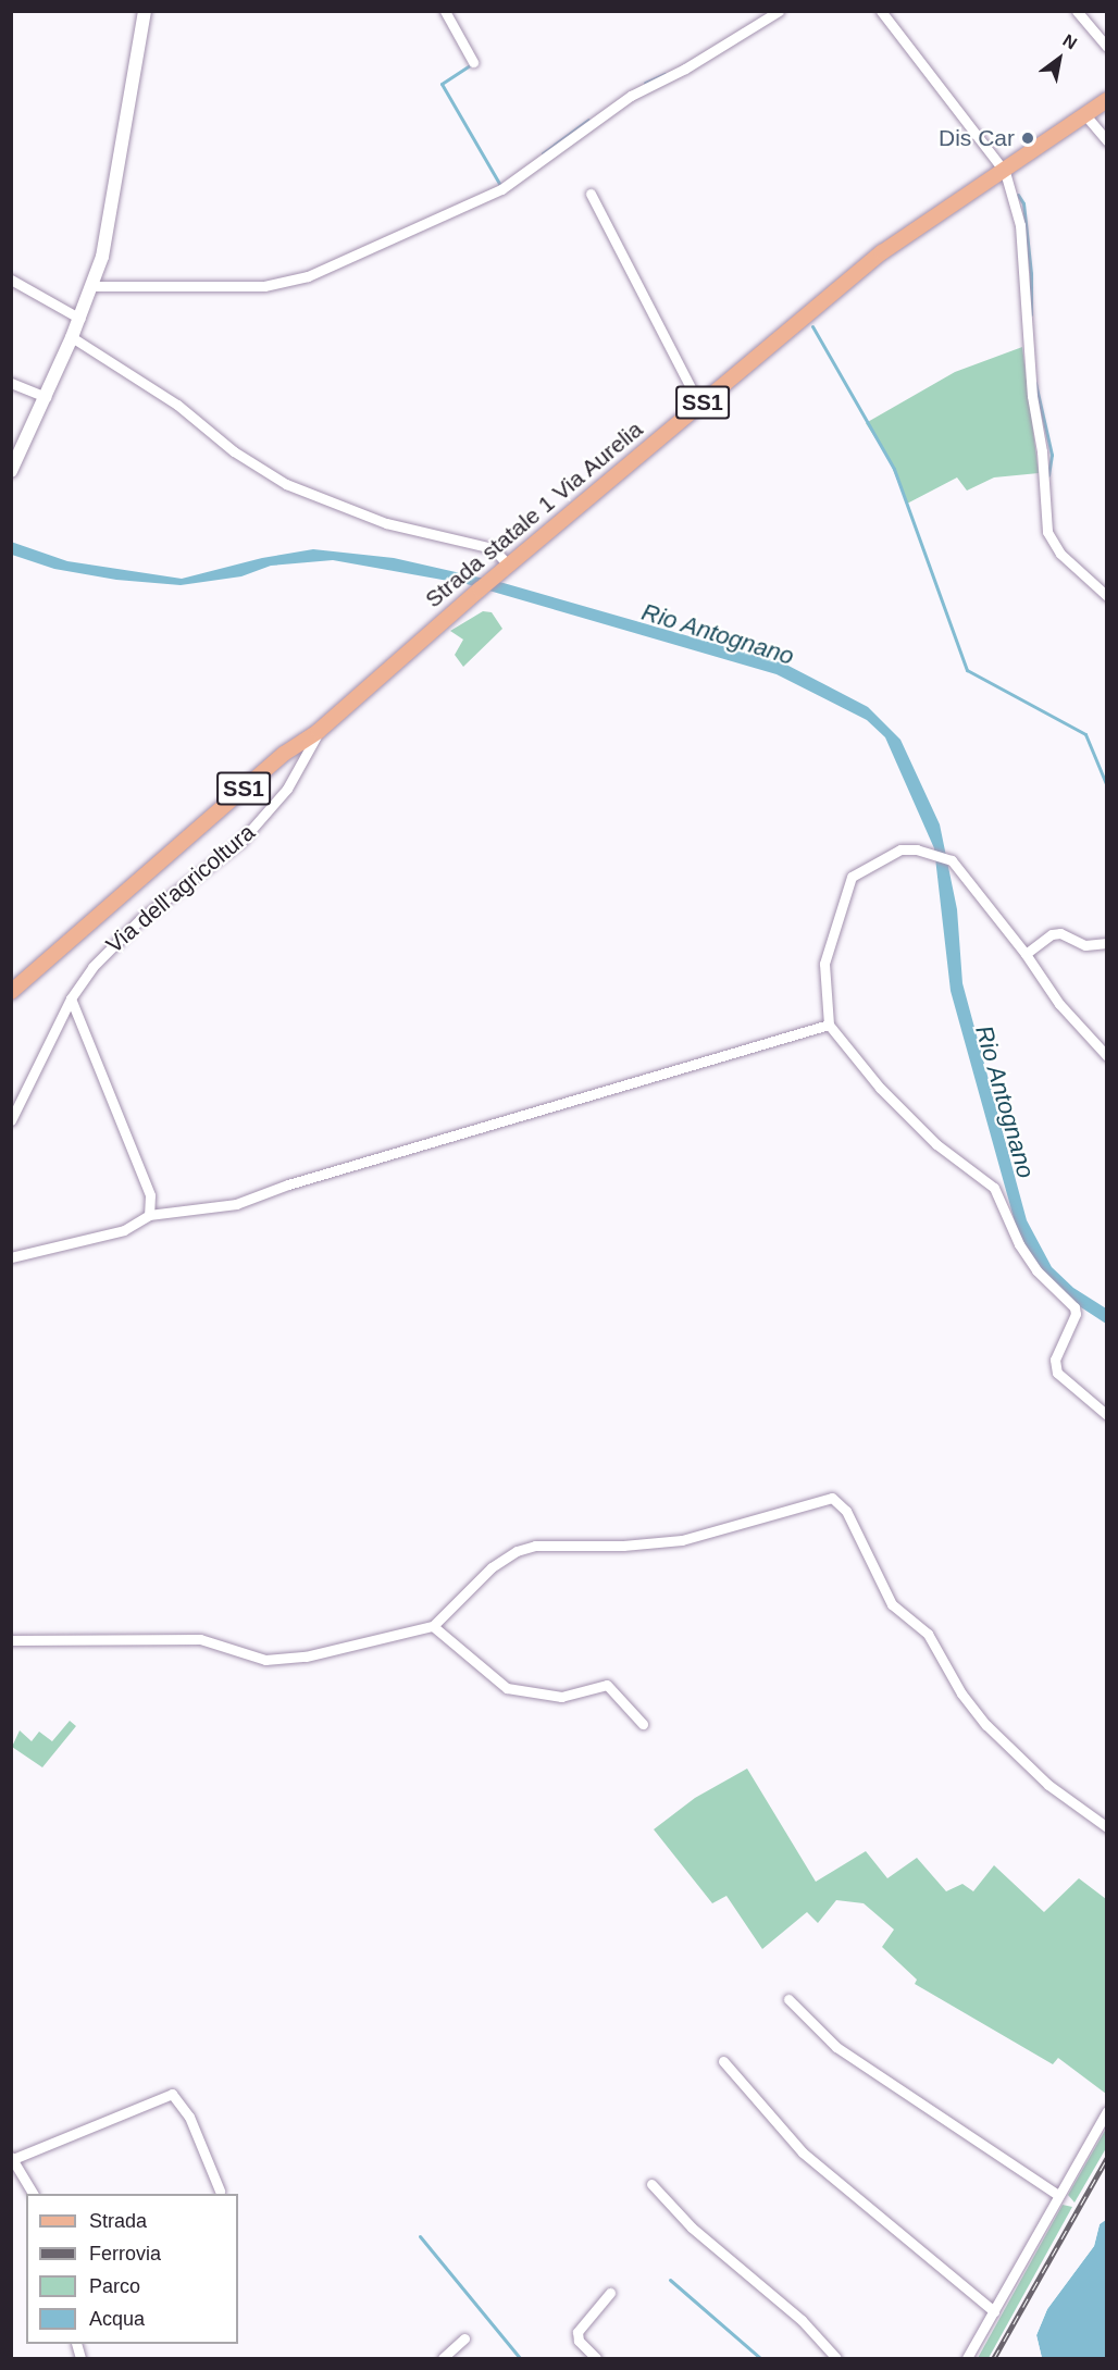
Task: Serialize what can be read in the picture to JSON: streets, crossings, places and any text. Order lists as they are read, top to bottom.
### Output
{
  "streets": {
    "main road": ["SS1", "Strada statale 1 Via Aurelia"],
    "street": ["Via dell'agricoltura"]
  },
  "crossings": [
    ["Strada statale 1 Via Aurelia", "Via dell'agricoltura"]
  ],
  "water": ["Rio Antognano"],
  "places": ["Dis Car"],
  "legend": [
    "Strada",
    "Ferrovia",
    "Parco",
    "Acqua"
  ],
  "north": "top right"
}
